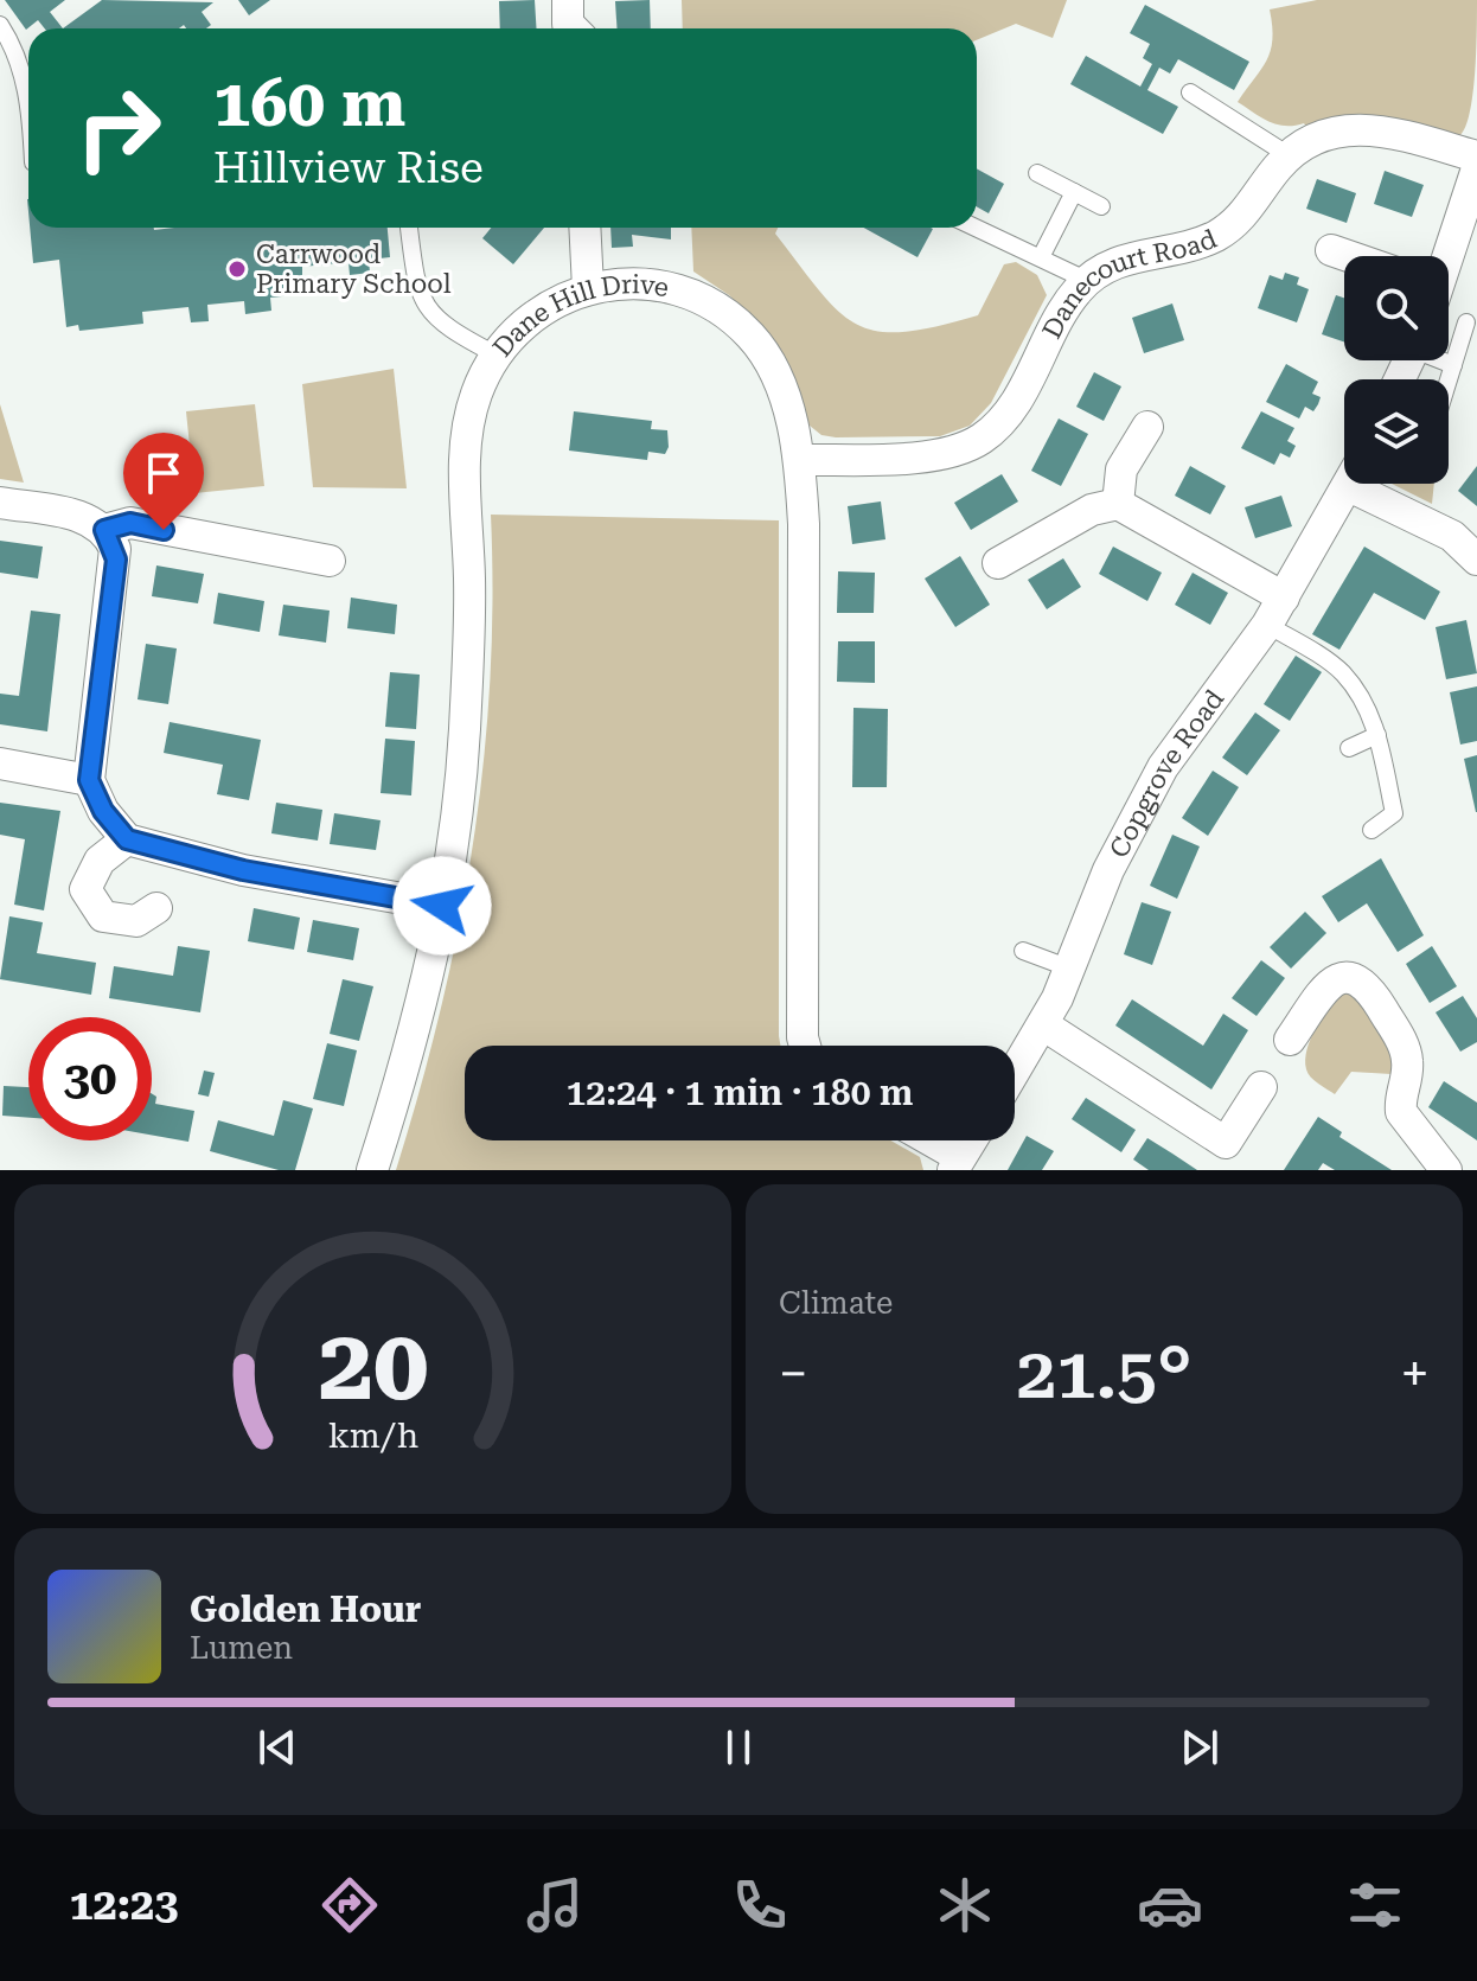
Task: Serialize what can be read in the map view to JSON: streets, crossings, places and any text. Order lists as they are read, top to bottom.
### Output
{
  "streets": {
    "street": ["Danecourt Road", "Dane Hill Drive", "Copgrove Road"]
  },
  "crossings": [
    ["Danecourt Road", "Dane Hill Drive"]
  ],
  "places": ["Carrwood Primary School"],
  "page": {
    "turn": ["160 m", "Hillview Rise"],
    "limit": "30",
    "trip": "12:24 · 1 min · 180 m",
    "tile": "Climate",
    "heat": ["−", "21.5°", "+"],
    "song": ["Golden Hour", "Lumen"],
    "tabs": "12:23",
    "gauge": ["20", "km/h"]
  }
}
